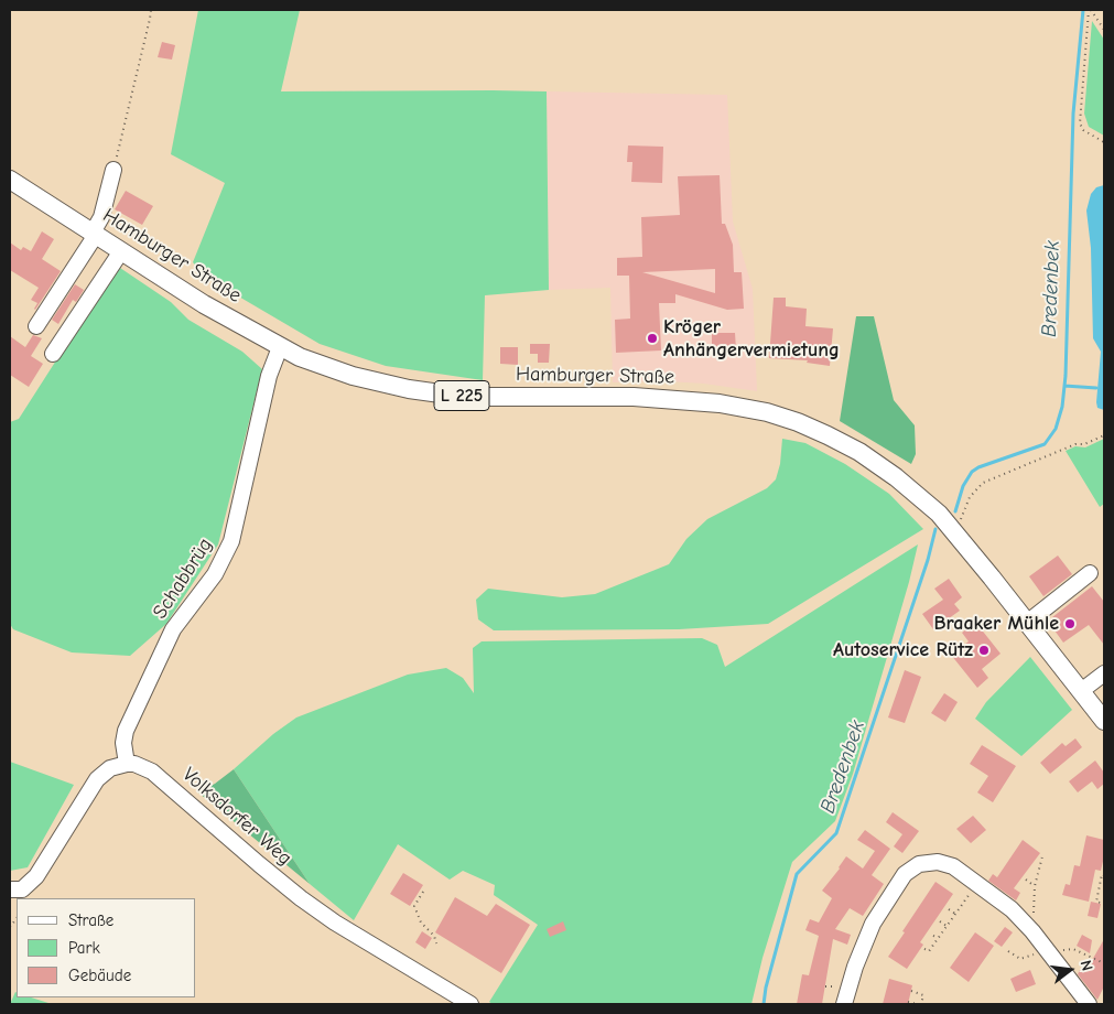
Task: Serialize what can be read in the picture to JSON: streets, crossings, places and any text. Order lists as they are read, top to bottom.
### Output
{
  "streets": {
    "main road": ["Hamburger Straße", "L 225"],
    "street": ["Schabbrüg", "Volksdorfer Weg"]
  },
  "crossings": [
    ["Hamburger Straße", "Schabbrüg"],
    ["Schabbrüg", "Volksdorfer Weg"]
  ],
  "water": ["Bredenbek"],
  "places": ["Kröger Anhängervermietung", "Braaker Mühle", "Autoservice Rütz"],
  "legend": ["Straße", "Park", "Gebäude"],
  "north": "right"
}
